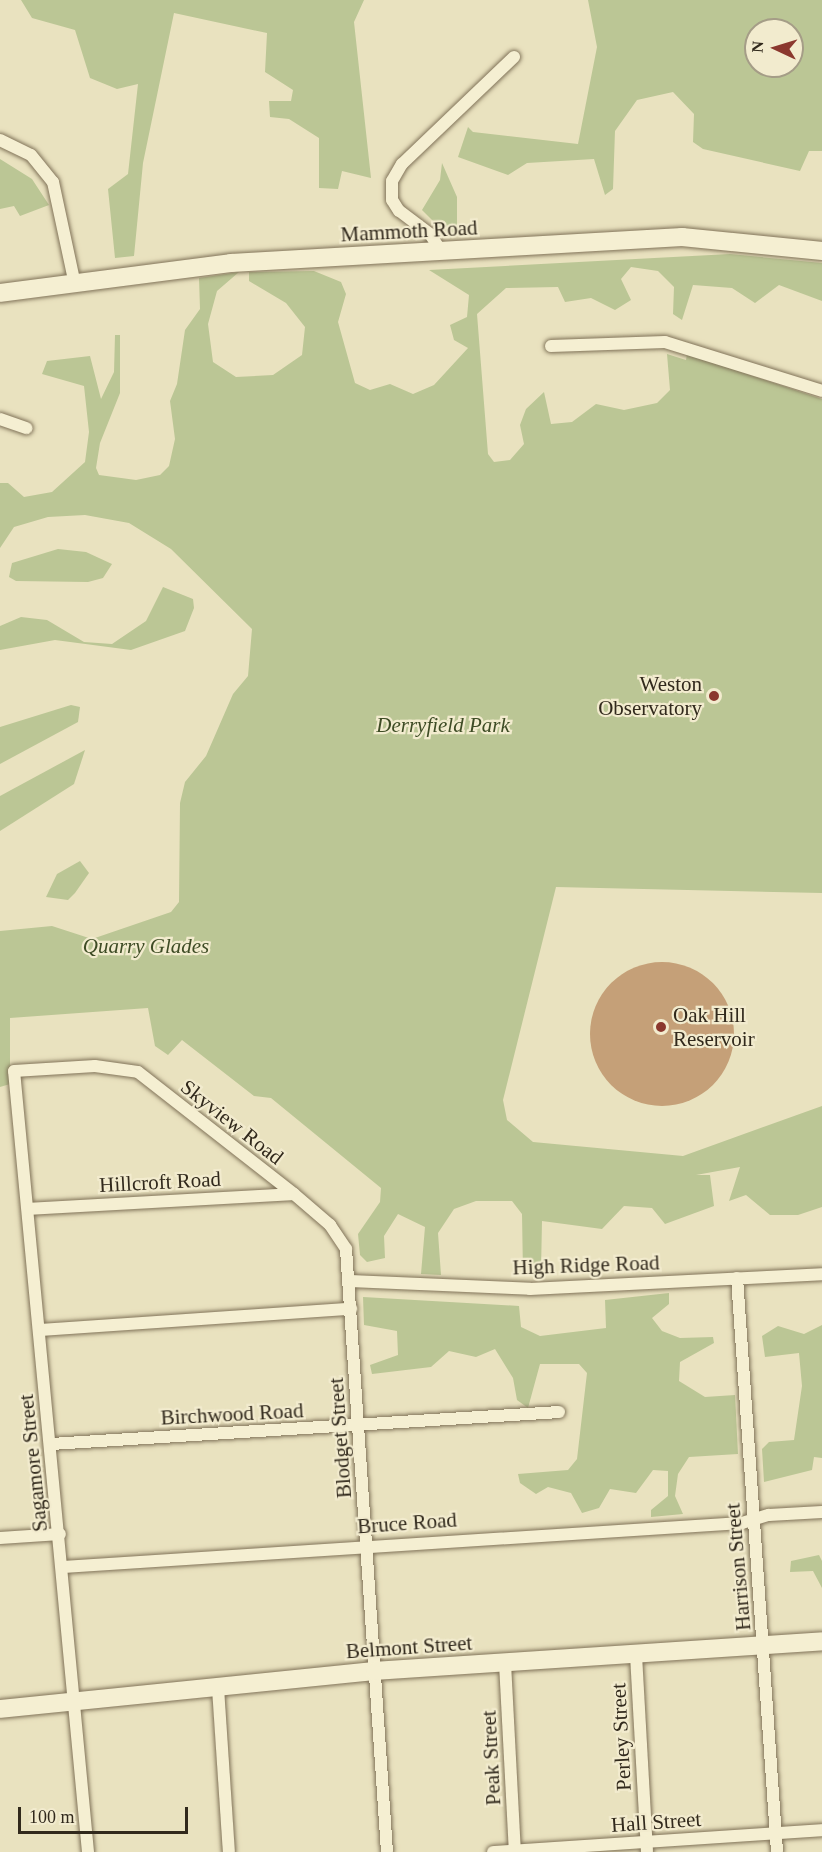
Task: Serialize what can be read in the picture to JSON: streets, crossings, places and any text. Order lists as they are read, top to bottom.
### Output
{
  "streets": {
    "street": [
      "Mammoth Road",
      "Skyview Road",
      "Hillcroft Road",
      "High Ridge Road",
      "Birchwood Road",
      "Blodget Street",
      "Sagamore Street",
      "Bruce Road",
      "Harrison Street",
      "Belmont Street",
      "Perley Street",
      "Peak Street",
      "Hall Street"
    ]
  },
  "crossings": [
    ["Skyview Road", "Hillcroft Road"],
    ["Skyview Road", "High Ridge Road"],
    ["Skyview Road", "Blodget Street"],
    ["Skyview Road", "Sagamore Street"],
    ["Hillcroft Road", "Sagamore Street"],
    ["High Ridge Road", "Harrison Street"],
    ["Birchwood Road", "Blodget Street"],
    ["Birchwood Road", "Sagamore Street"],
    ["Blodget Street", "Bruce Road"],
    ["Blodget Street", "Belmont Street"],
    ["Sagamore Street", "Bruce Road"],
    ["Sagamore Street", "Belmont Street"],
    ["Bruce Road", "Harrison Street"],
    ["Harrison Street", "Belmont Street"],
    ["Harrison Street", "Hall Street"],
    ["Belmont Street", "Perley Street"],
    ["Belmont Street", "Peak Street"],
    ["Perley Street", "Hall Street"],
    ["Peak Street", "Hall Street"]
  ],
  "parks": ["Derryfield Park", "Quarry Glades"],
  "places": ["Weston Observatory", "Oak Hill Reservoir"],
  "scale_bar": "100 m",
  "north": "left"
}
